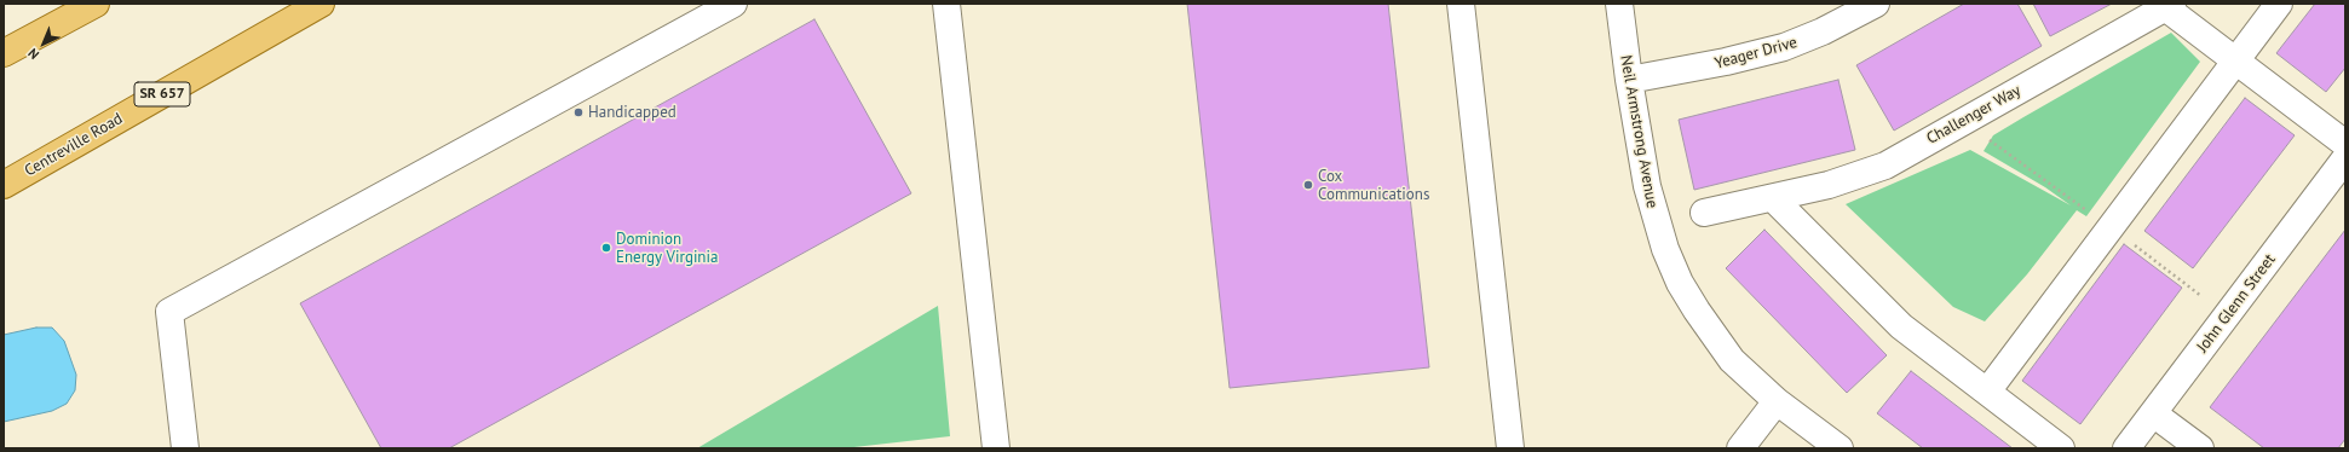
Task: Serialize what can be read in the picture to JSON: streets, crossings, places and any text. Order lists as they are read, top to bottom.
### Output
{
  "streets": {
    "main road": ["SR 657", "Centreville Road"],
    "street": [
      "Yeager Drive",
      "Challenger Way",
      "Neil Armstrong Avenue",
      "John Glenn Street"
    ]
  },
  "crossings": [
    ["Yeager Drive", "Neil Armstrong Avenue"]
  ],
  "places": ["Handicapped", "Cox Communications", "Dominion Energy Virginia"],
  "north": "bottom left"
}
